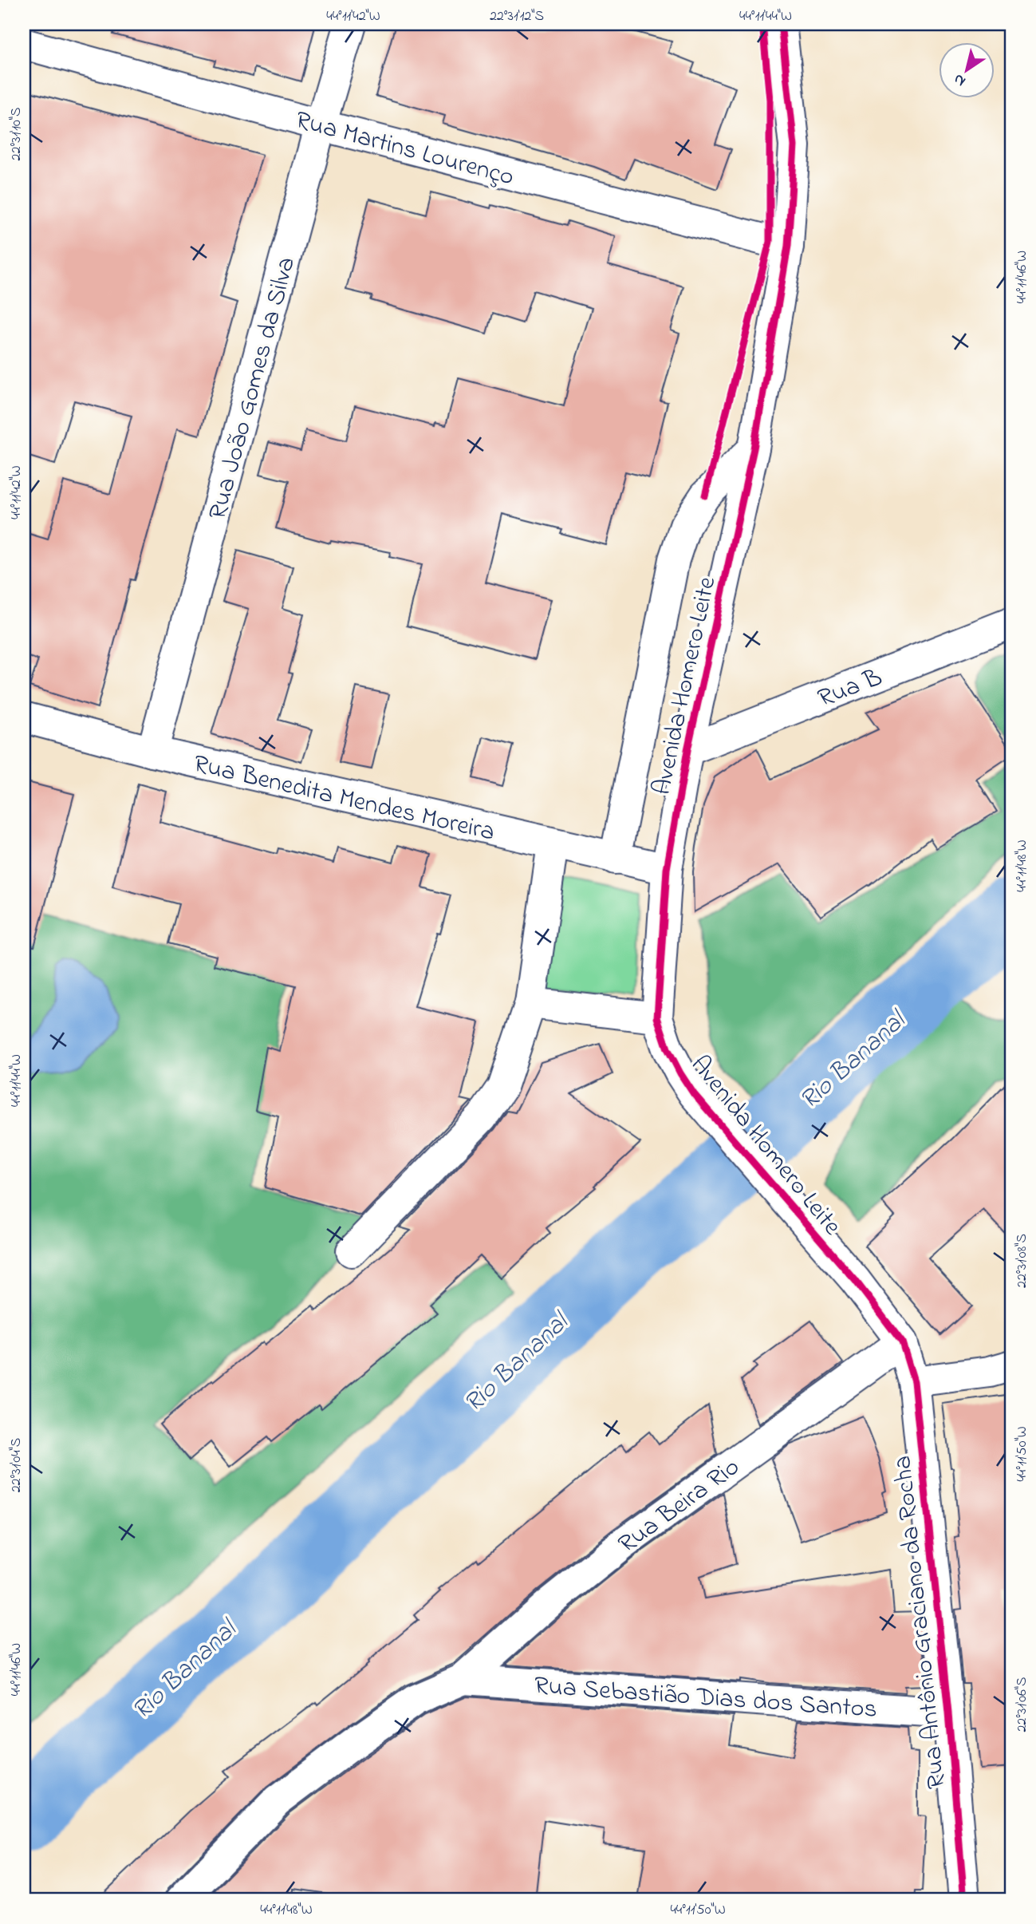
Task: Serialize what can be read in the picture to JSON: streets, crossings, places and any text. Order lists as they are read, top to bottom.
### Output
{
  "streets": {
    "street": [
      "Rua Martins Lourenço",
      "Rua João Gomes da Silva",
      "Avenida Homero Leite",
      "Rua B",
      "Rua Benedita Mendes Moreira",
      "Rua Beira Rio",
      "Rua Antônio Graciano da Rocha",
      "Rua Sebastião Dias dos Santos"
    ]
  },
  "crossings": [
    ["Rua Martins Lourenço", "Rua João Gomes da Silva"],
    ["Rua Martins Lourenço", "Avenida Homero Leite"],
    ["Rua João Gomes da Silva", "Rua Benedita Mendes Moreira"],
    ["Avenida Homero Leite", "Rua B"],
    ["Avenida Homero Leite", "Rua Benedita Mendes Moreira"],
    ["Avenida Homero Leite", "Rua Beira Rio"],
    ["Avenida Homero Leite", "Rua Antônio Graciano da Rocha"],
    ["Rua Beira Rio", "Rua Antônio Graciano da Rocha"],
    ["Rua Beira Rio", "Rua Sebastião Dias dos Santos"],
    ["Rua Antônio Graciano da Rocha", "Rua Sebastião Dias dos Santos"]
  ],
  "water": ["Rio Bananal"],
  "north": "bottom left",
  "coordinates": [
    "44°11'42\"W",
    "22°31'12\"S",
    "44°11'44\"W",
    "22°31'10\"S",
    "44°11'46\"W",
    "44°11'48\"W",
    "22°31'08\"S",
    "44°11'50\"W",
    "22°31'04\"S",
    "22°31'06\"S"
  ]
}
